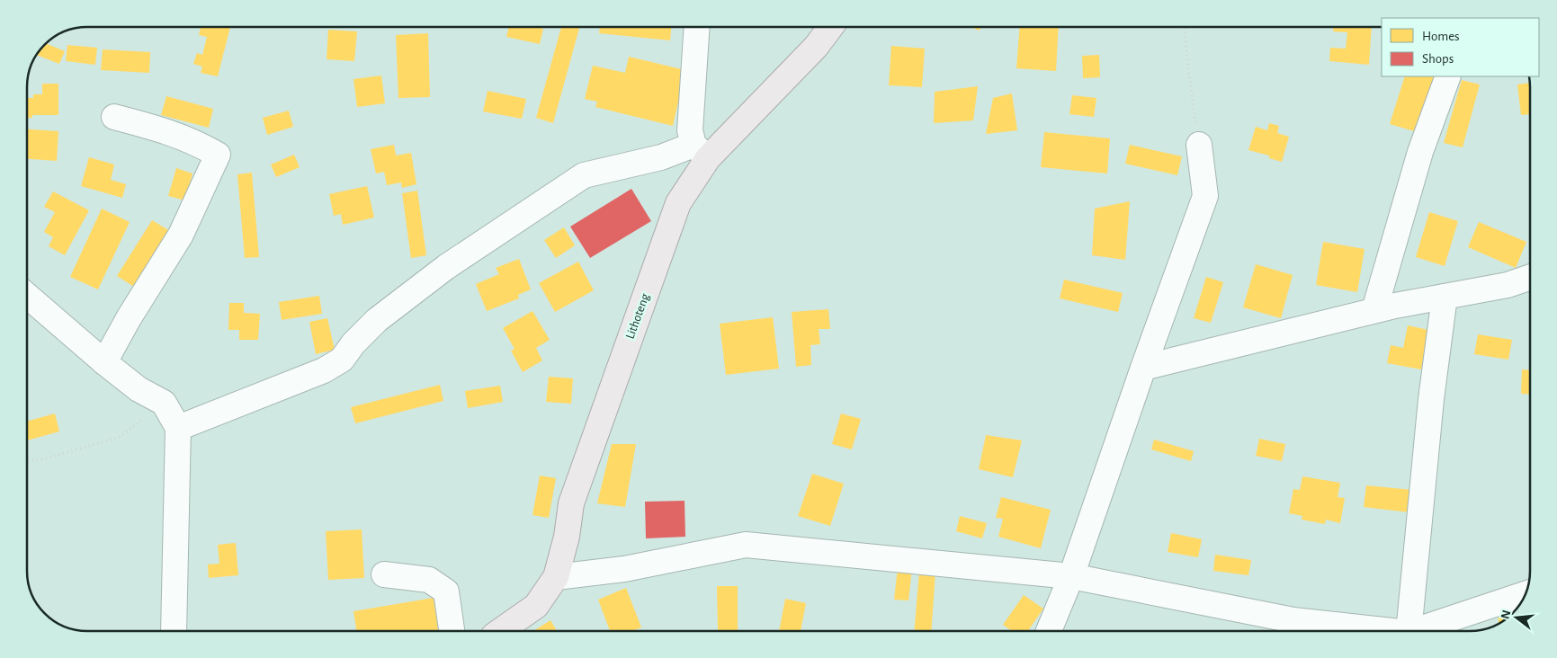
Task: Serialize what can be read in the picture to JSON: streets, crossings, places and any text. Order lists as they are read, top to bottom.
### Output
{
  "streets": {
    "main road": ["Lithoteng"]
  },
  "legend": ["Homes", "Shops"],
  "north": "left"
}
